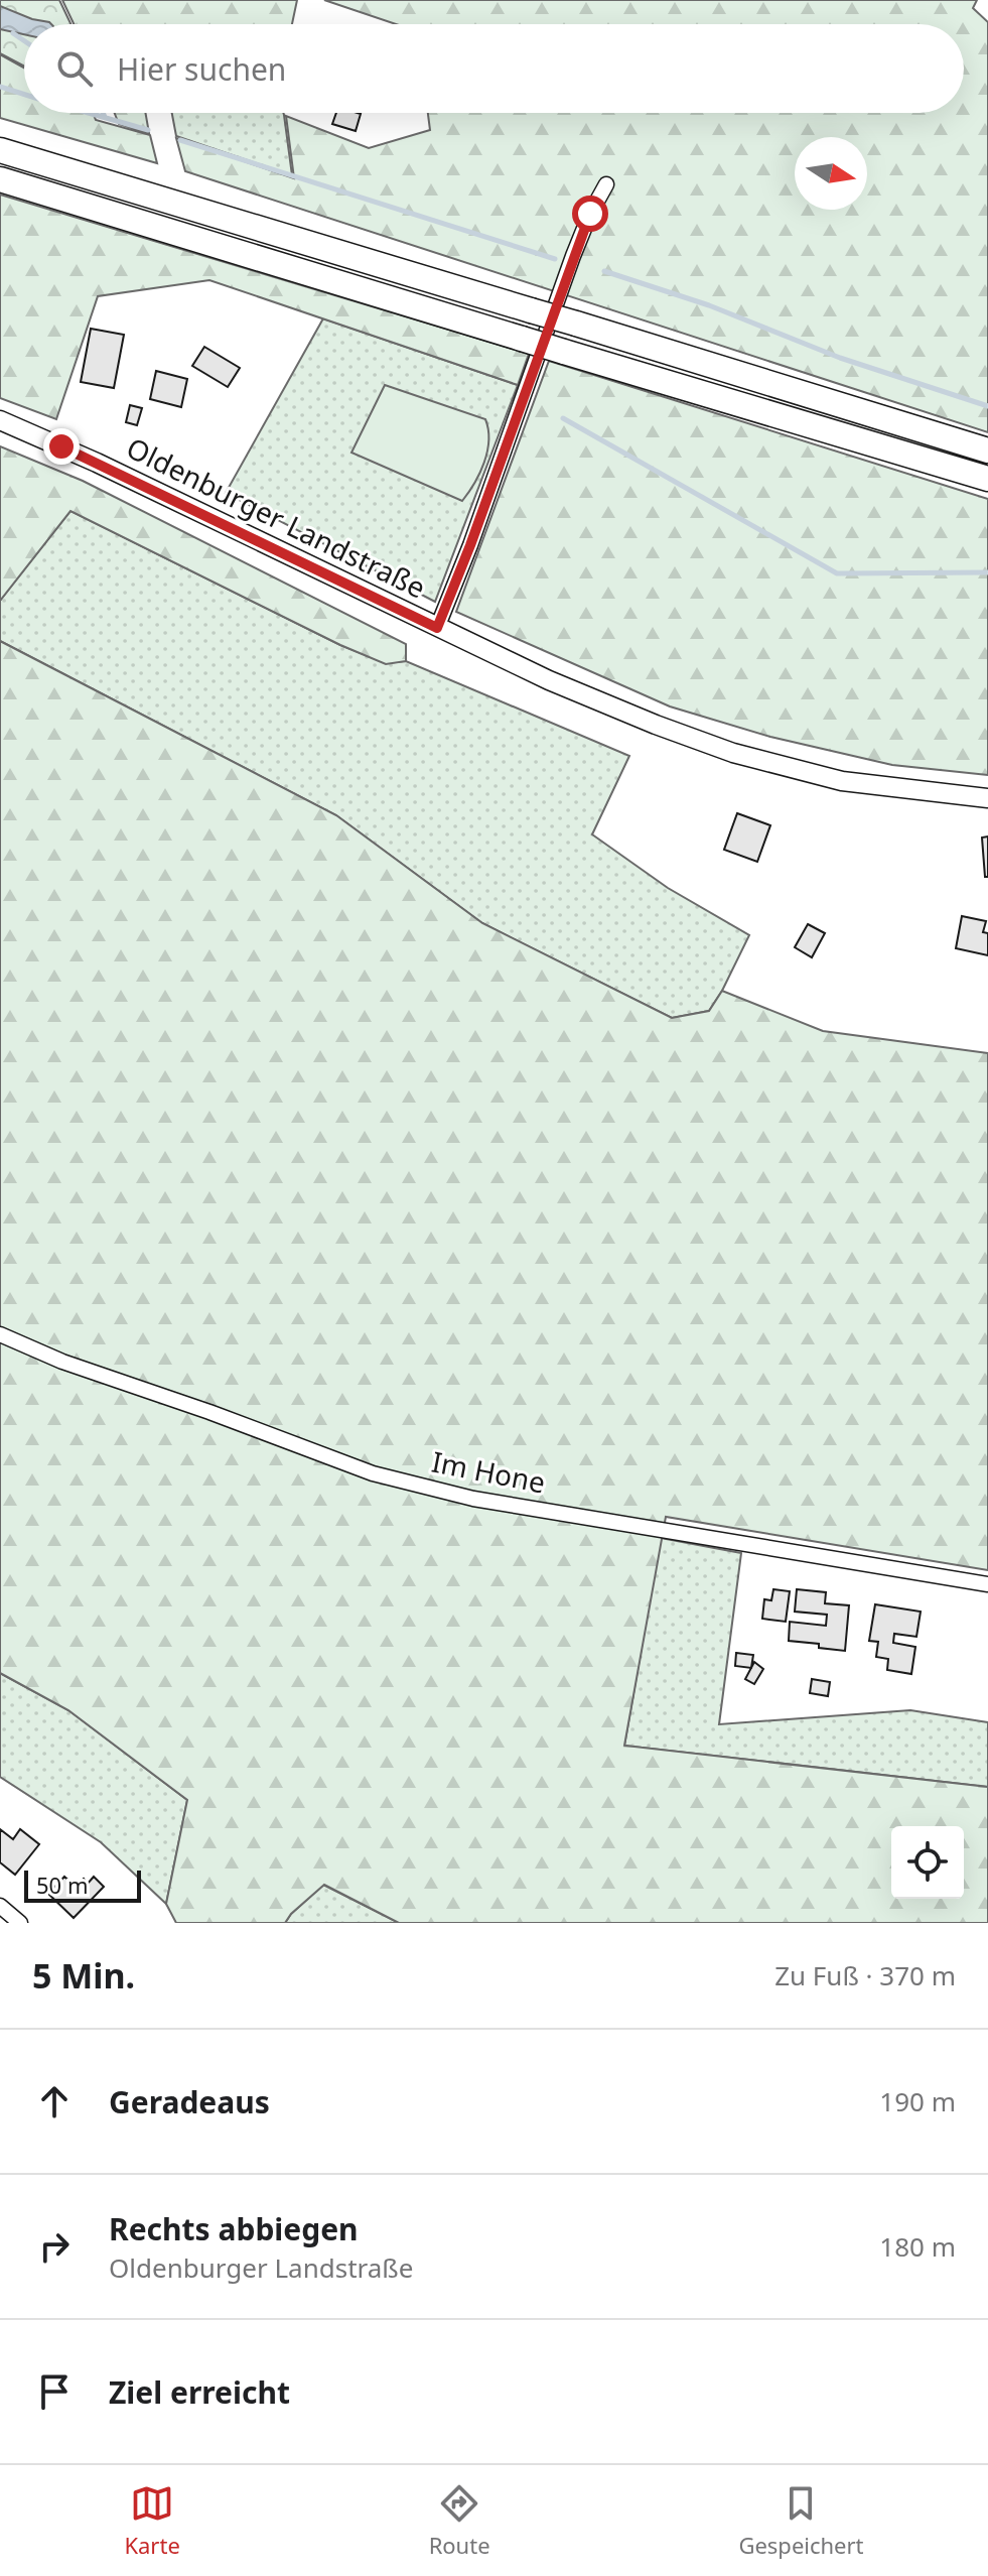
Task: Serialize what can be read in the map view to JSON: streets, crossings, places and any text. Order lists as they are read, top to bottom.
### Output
{
  "streets": {
    "street": ["Oldenburger Landstraße", "Im Hone"]
  },
  "scale_bar": "50 m",
  "north": "right",
  "page": {
    "search": "Hier suchen",
    "scale": "50 m",
    "heading": ["5 Min.", "Zu Fuß · 370 m"],
    "list": [
      ["Geradeaus", "190 m"],
      ["Rechts abbiegen", "Oldenburger Landstraße", "180 m"],
      "Ziel erreicht"
    ],
    "nav": ["Karte", "Route", "Gespeichert"]
  }
}
